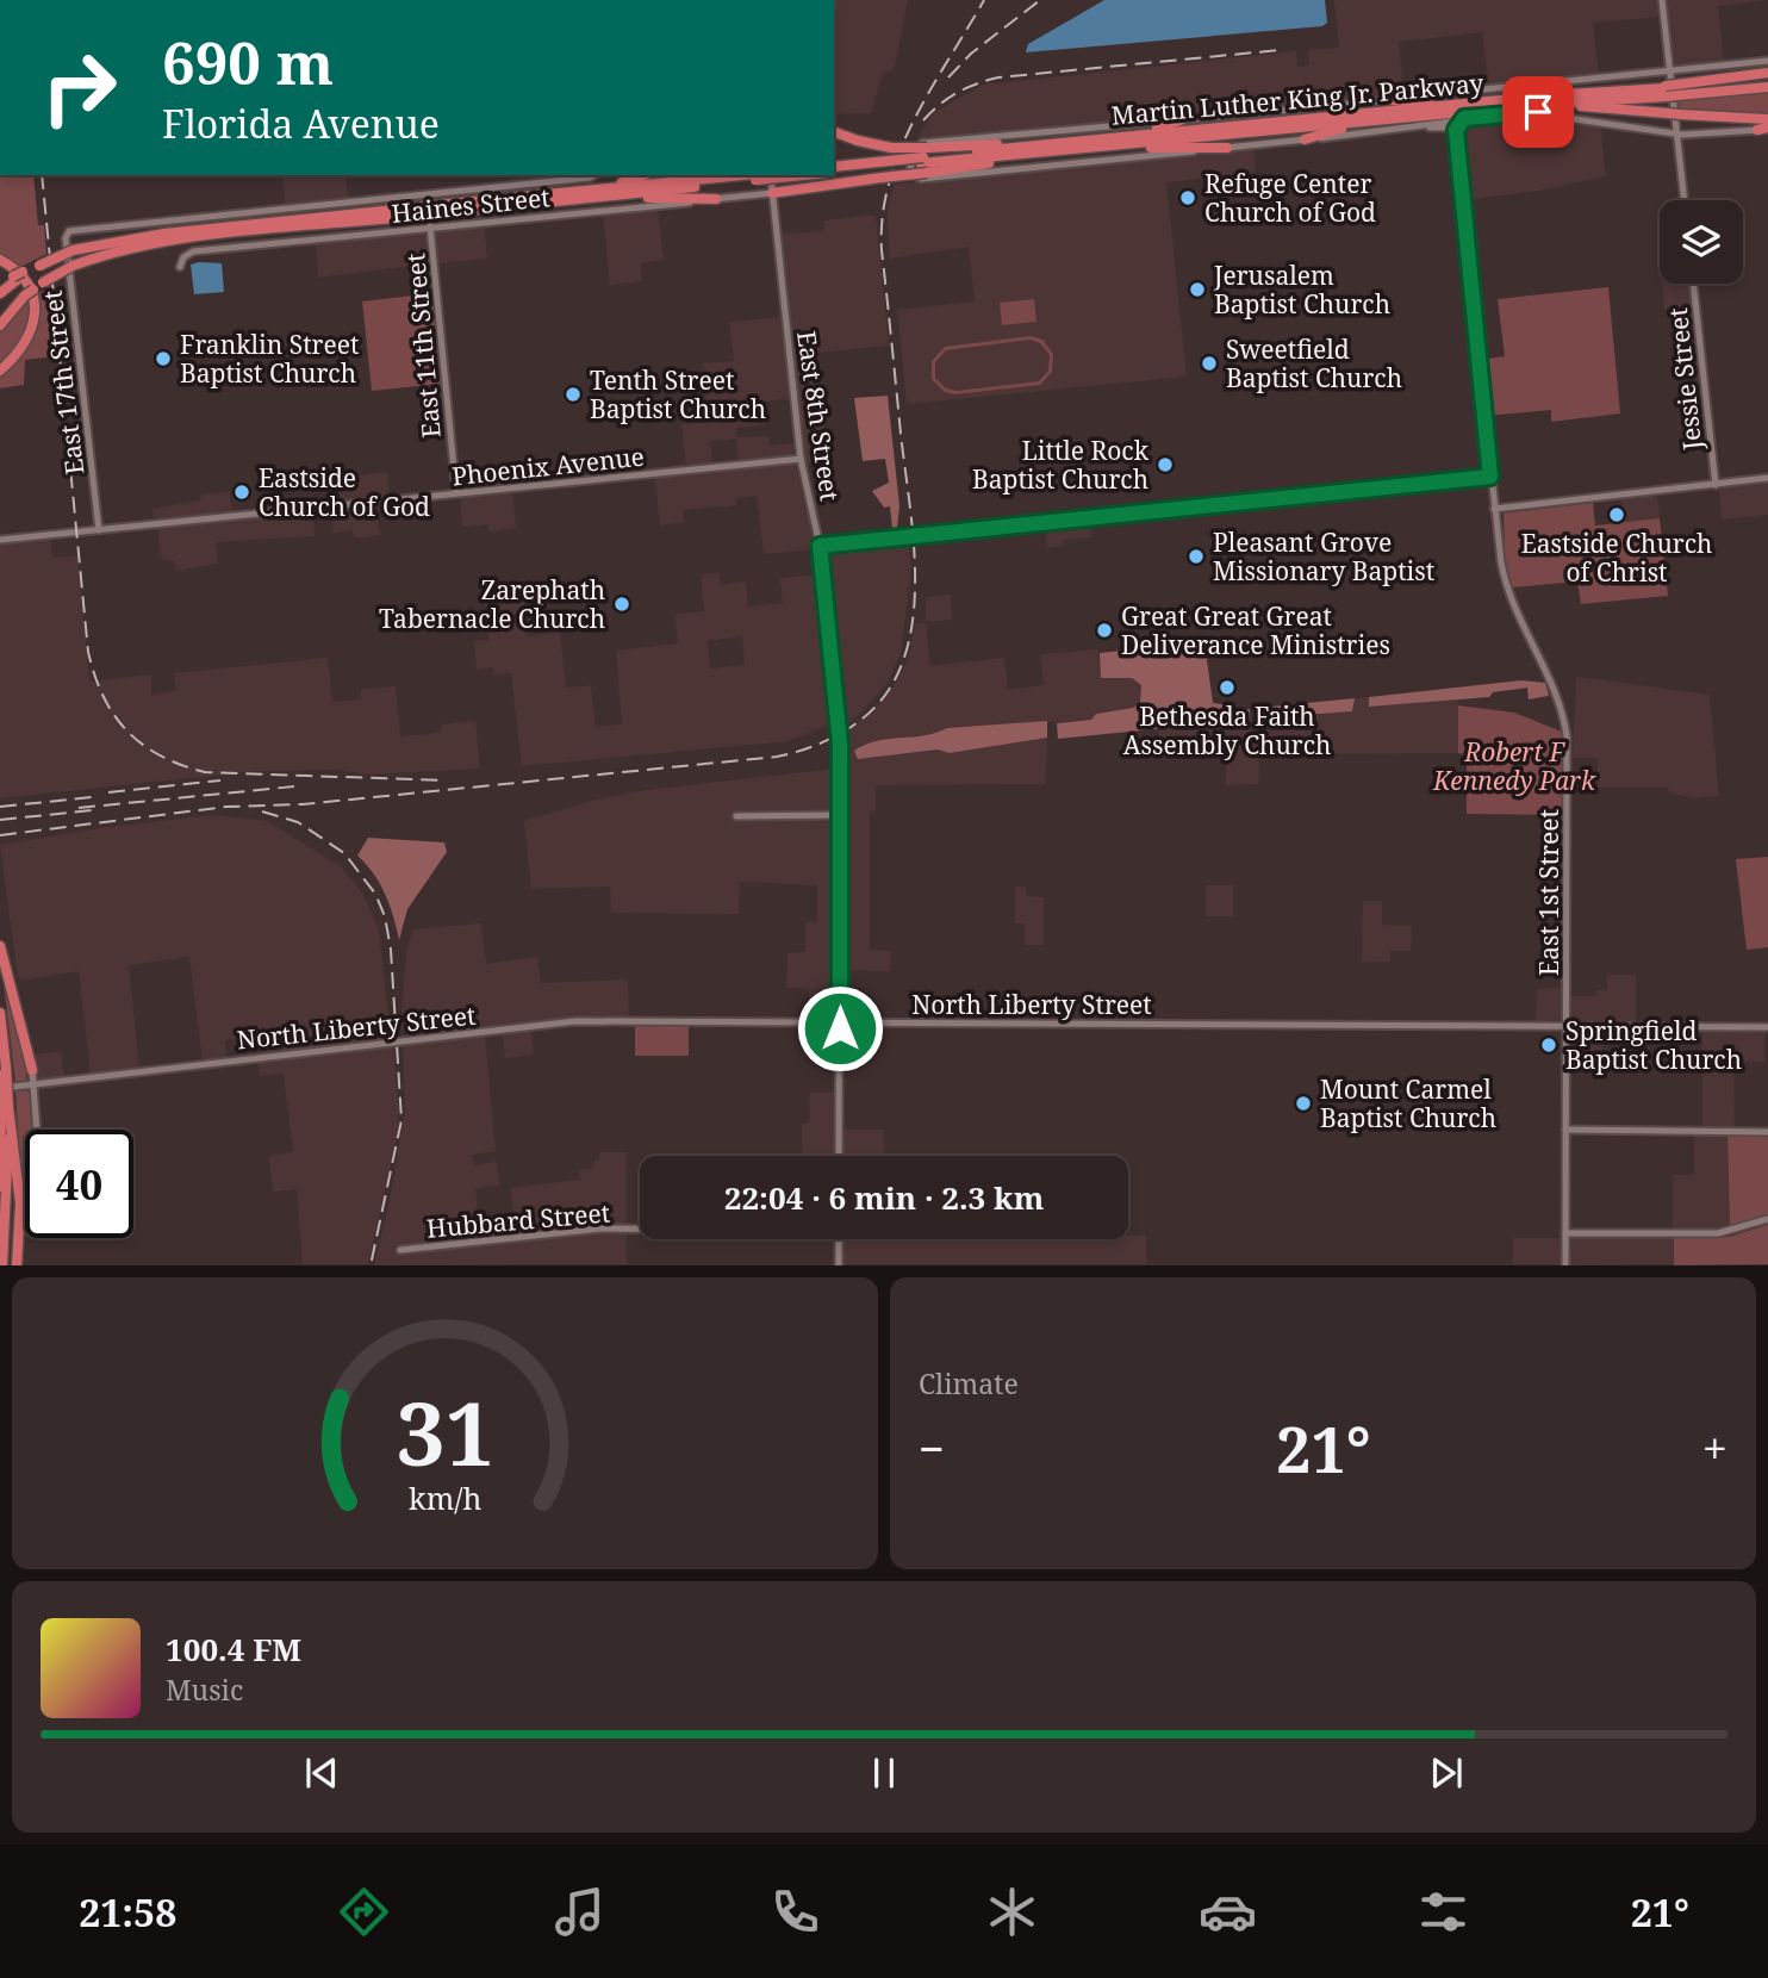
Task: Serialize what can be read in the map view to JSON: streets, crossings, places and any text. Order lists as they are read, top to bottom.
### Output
{
  "streets": {
    "highway": ["Martin Luther King Jr. Parkway"],
    "street": [
      "Haines Street",
      "East 11th Street",
      "Jessie Street",
      "East 17th Street",
      "East 8th Street",
      "Phoenix Avenue",
      "East 1st Street",
      "North Liberty Street",
      "Hubbard Street"
    ]
  },
  "crossings": [
    ["Haines Street", "East 11th Street"],
    ["Haines Street", "East 17th Street"],
    ["Haines Street", "East 8th Street"],
    ["East 11th Street", "Phoenix Avenue"],
    ["East 17th Street", "Phoenix Avenue"],
    ["East 8th Street", "Phoenix Avenue"],
    ["East 8th Street", "North Liberty Street"],
    ["East 1st Street", "North Liberty Street"]
  ],
  "parks": ["Robert F Kennedy Park"],
  "places": [
    "Refuge Center Church of God",
    "Jerusalem Baptist Church",
    "Franklin Street Baptist Church",
    "Sweetfield Baptist Church",
    "Tenth Street Baptist Church",
    "Little Rock Baptist Church",
    "Eastside Church of God",
    "Eastside Church of Christ",
    "Pleasant Grove Missionary Baptist",
    "Zarephath Tabernacle Church",
    "Great Great Great Deliverance Ministries",
    "Bethesda Faith Assembly Church",
    "Springfield Baptist Church",
    "Mount Carmel Baptist Church"
  ],
  "page": {
    "turn": ["690 m", "Florida Avenue"],
    "limit": "40",
    "trip": "22:04 · 6 min · 2.3 km",
    "tile": "Climate",
    "heat": ["−", "21°", "+"],
    "song": ["100.4 FM", "Music"],
    "tabs": ["21:58", "21°"],
    "gauge": ["31", "km/h"]
  }
}
